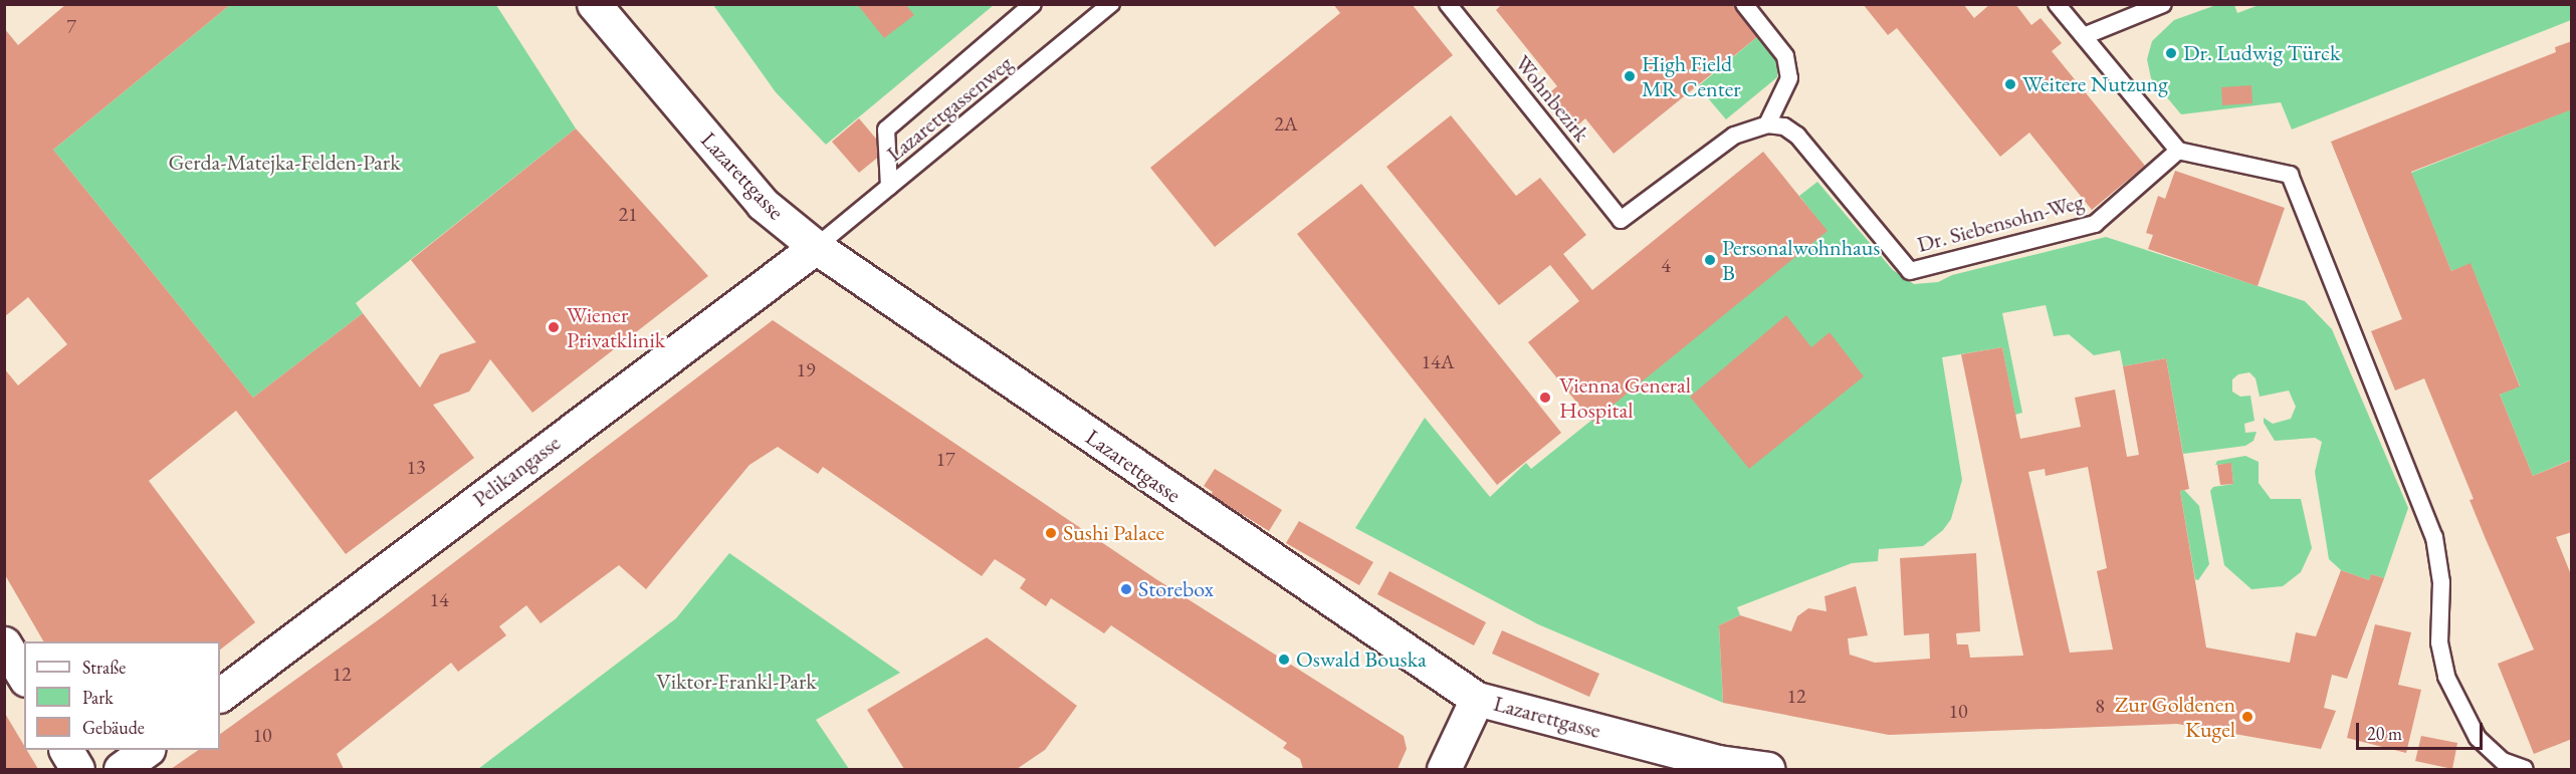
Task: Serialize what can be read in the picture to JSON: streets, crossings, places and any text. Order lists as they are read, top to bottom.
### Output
{
  "streets": {
    "main road": ["Lazarettgasse", "Pelikangasse"],
    "lane": ["Wohnbezirk", "Lazarettgassenweg", "Dr. Siebensohn-Weg"]
  },
  "crossings": [
    ["Wohnbezirk", "Dr. Siebensohn-Weg"],
    ["Lazarettgassenweg", "Lazarettgasse"],
    ["Lazarettgassenweg", "Pelikangasse"],
    ["Lazarettgasse", "Pelikangasse"]
  ],
  "parks": ["Gerda-Matejka-Felden-Park", "Viktor-Frankl-Park"],
  "places": [
    "Dr. Ludwig Türck",
    "High Field MR Center",
    "Weitere Nutzung",
    "Personalwohnhaus B",
    "Wiener Privatklinik",
    "Vienna General Hospital",
    "Sushi Palace",
    "Storebox",
    "Oswald Bouska",
    "Zur Goldenen Kugel"
  ],
  "house_numbers": [
    "7",
    "2A",
    "21",
    "4",
    "14A",
    "19",
    "17",
    "13",
    "14",
    "12",
    "12",
    "8",
    "10",
    "10"
  ],
  "legend": ["Straße", "Park", "Gebäude"],
  "scale_bar": "20 m"
}
